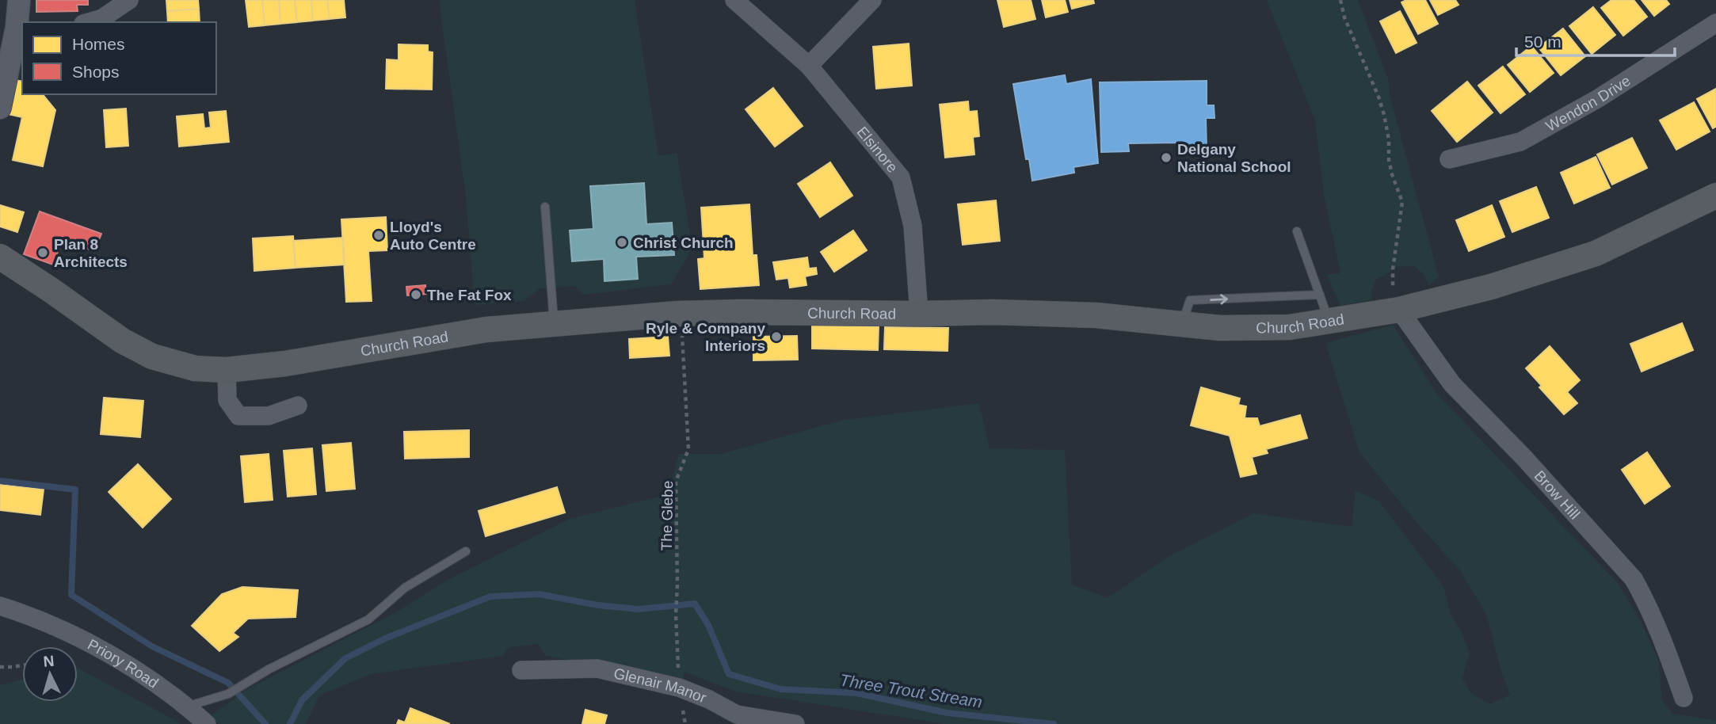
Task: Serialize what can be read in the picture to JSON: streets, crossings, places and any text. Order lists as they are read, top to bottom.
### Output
{
  "streets": {
    "main road": ["Church Road"],
    "street": [
      "Wendon Drive",
      "Elsinore",
      "Brow Hill",
      "Priory Road",
      "Glenair Manor"
    ],
    "path": ["The Glebe"]
  },
  "crossings": [
    ["Elsinore", "Church Road"],
    ["Church Road", "Brow Hill"]
  ],
  "water": ["Three Trout Stream"],
  "places": [
    "Delgany National School",
    "Lloyd's Auto Centre",
    "Christ Church",
    "Plan 8 Architects",
    "The Fat Fox",
    "Ryle & Company Interiors"
  ],
  "legend": ["Homes", "Shops"],
  "scale_bar": "50 m",
  "north": "top"
}
